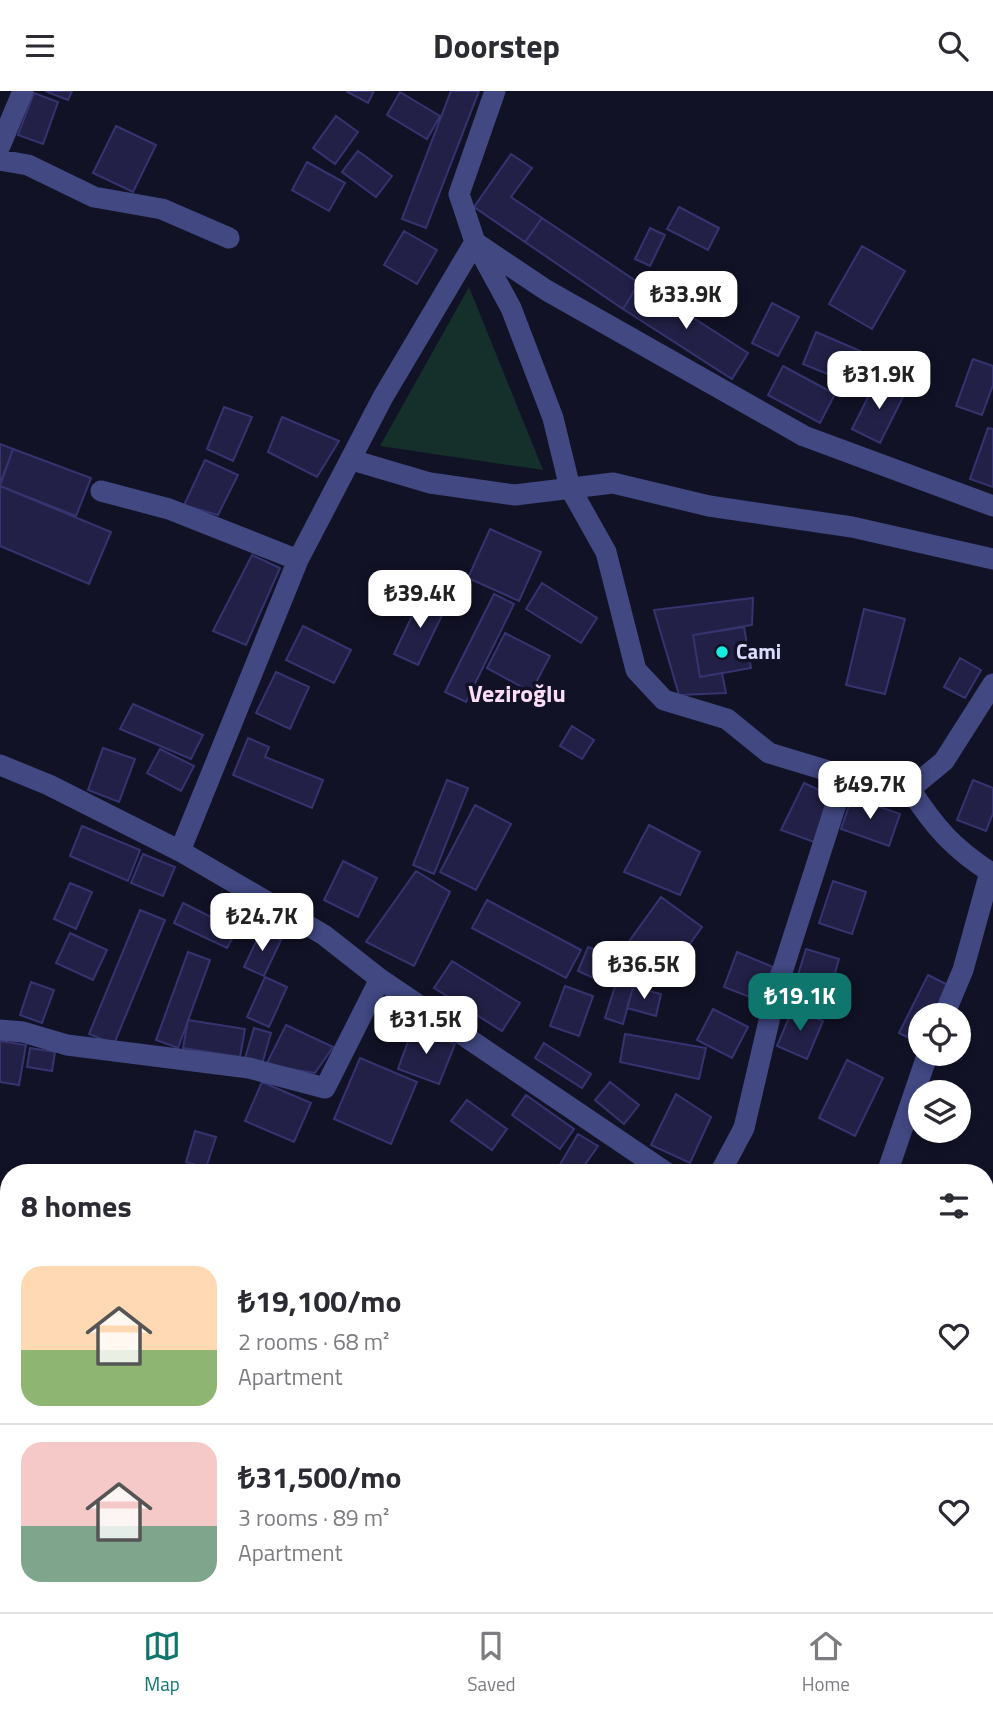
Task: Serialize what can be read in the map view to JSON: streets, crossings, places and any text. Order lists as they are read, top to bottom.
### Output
{
  "districts": ["Veziroğlu"],
  "places": ["Cami"],
  "page": {
    "header": "Doorstep",
    "price": [
      "₺33.9K",
      "₺31.9K",
      "₺39.4K",
      "₺49.7K",
      "₺24.7K",
      "₺36.5K",
      "₺19.1K",
      "₺31.5K"
    ],
    "heading": "8 homes",
    "list": [
      {
        "name": "₺19,100/mo",
        "note": "2 rooms · 68 m² · Apartment"
      },
      {
        "name": "₺31,500/mo",
        "note": "3 rooms · 89 m² · Apartment"
      }
    ],
    "tabs": ["Map", "Saved", "Home"]
  }
}
